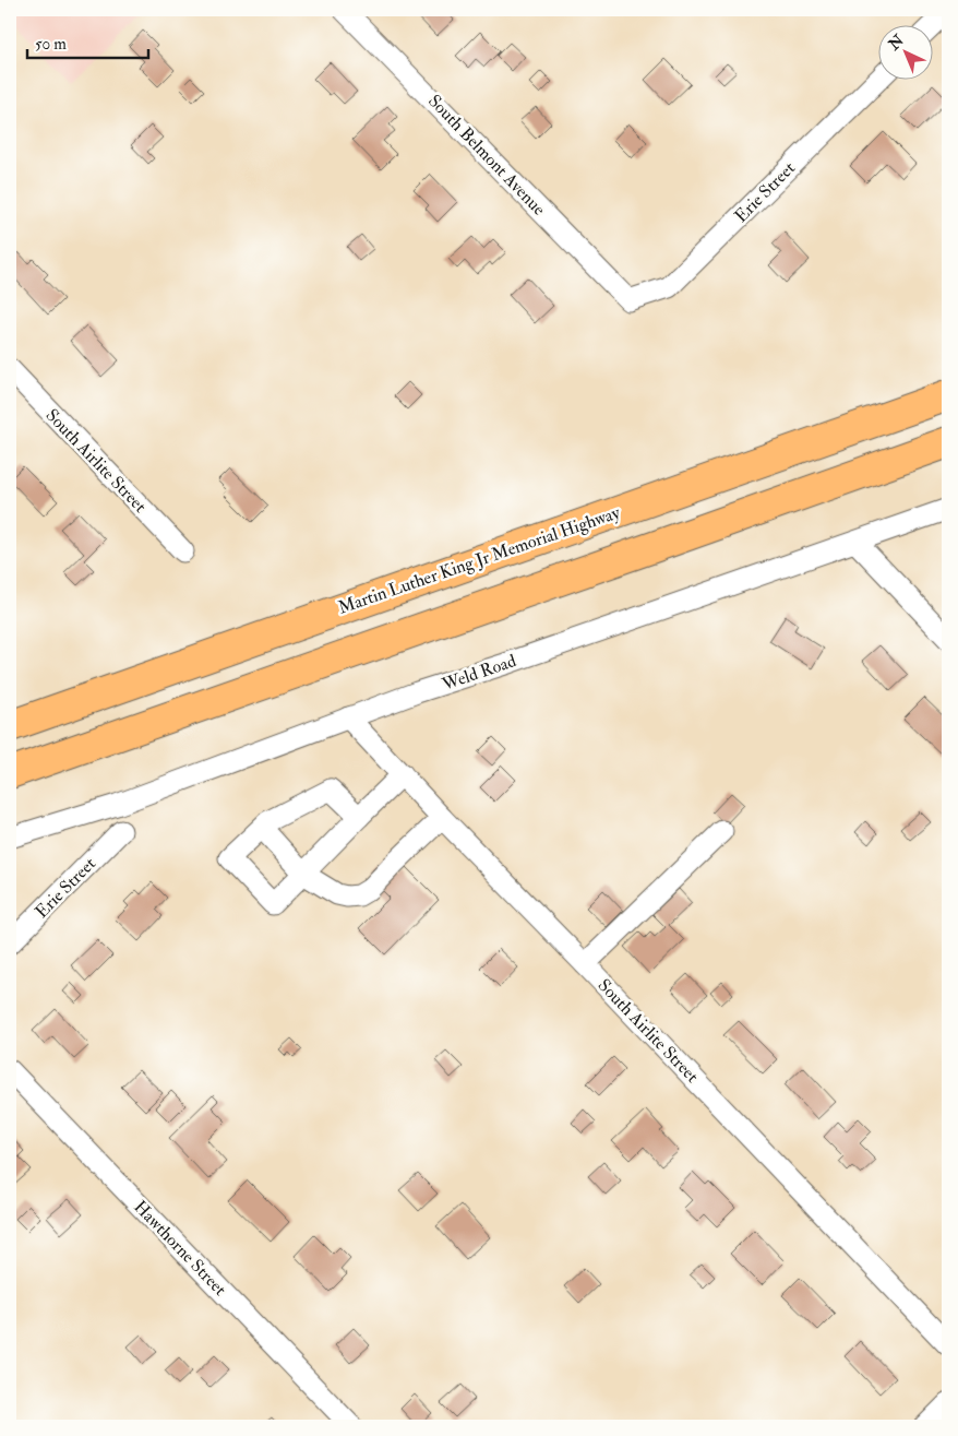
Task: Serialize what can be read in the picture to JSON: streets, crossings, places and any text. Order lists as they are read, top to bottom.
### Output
{
  "streets": {
    "highway": ["Martin Luther King Jr Memorial Highway"],
    "street": [
      "South Belmont Avenue",
      "Erie Street",
      "South Airlite Street",
      "Weld Road",
      "Hawthorne Street"
    ]
  },
  "crossings": [
    ["South Belmont Avenue", "Erie Street"],
    ["South Airlite Street", "Weld Road"]
  ],
  "scale_bar": "50 m",
  "north": "top left"
}
